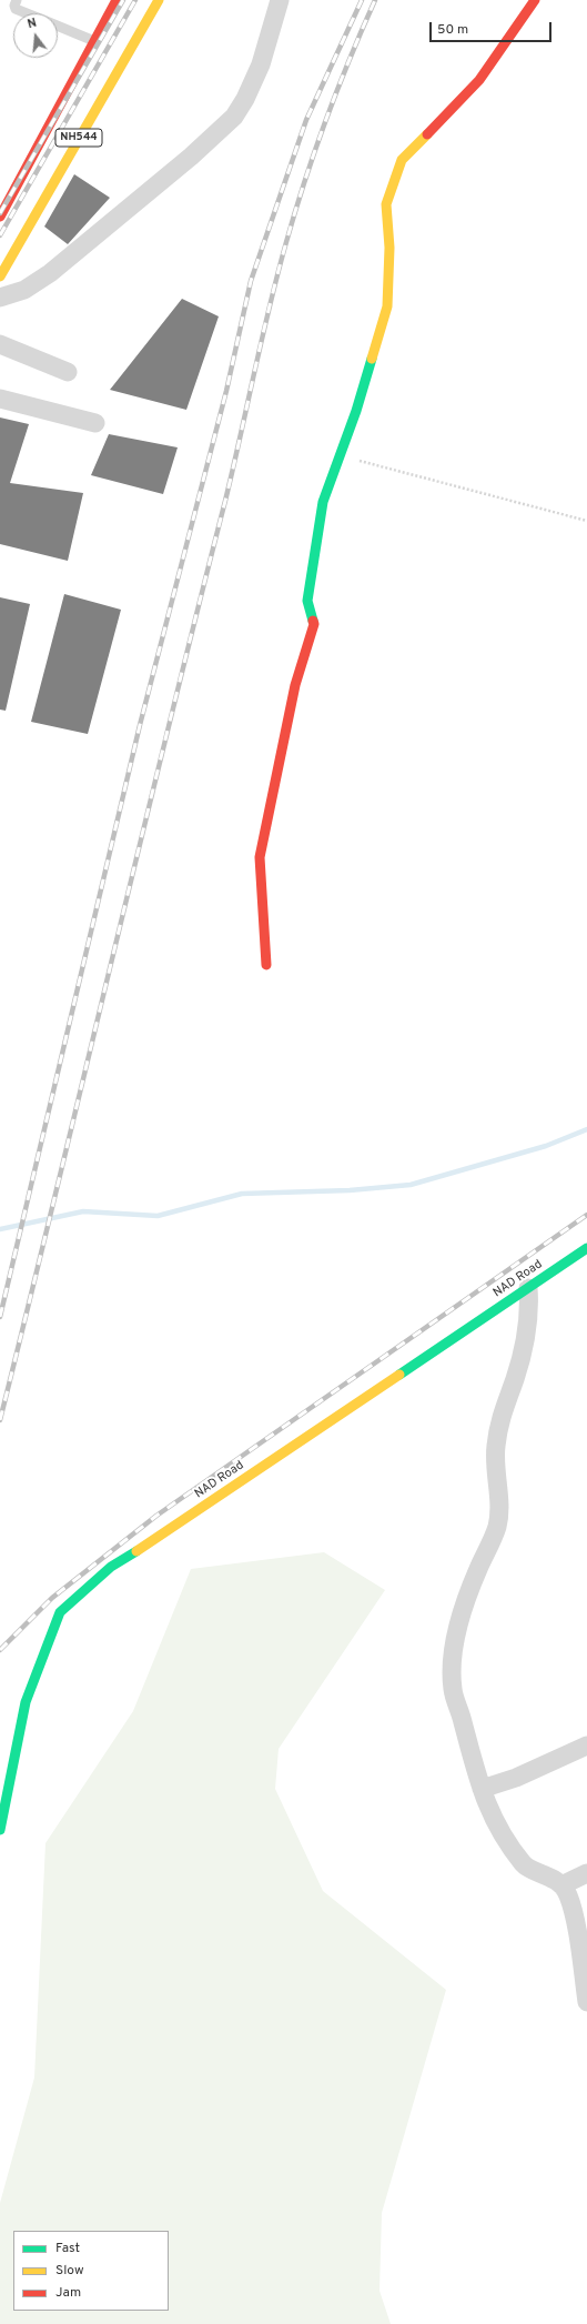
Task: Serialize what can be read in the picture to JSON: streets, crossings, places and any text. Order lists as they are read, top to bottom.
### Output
{
  "streets": {
    "main road": ["NH544", "NAD Road"]
  },
  "legend": ["Fast", "Slow", "Jam"],
  "scale_bar": "50 m",
  "north": "top"
}
